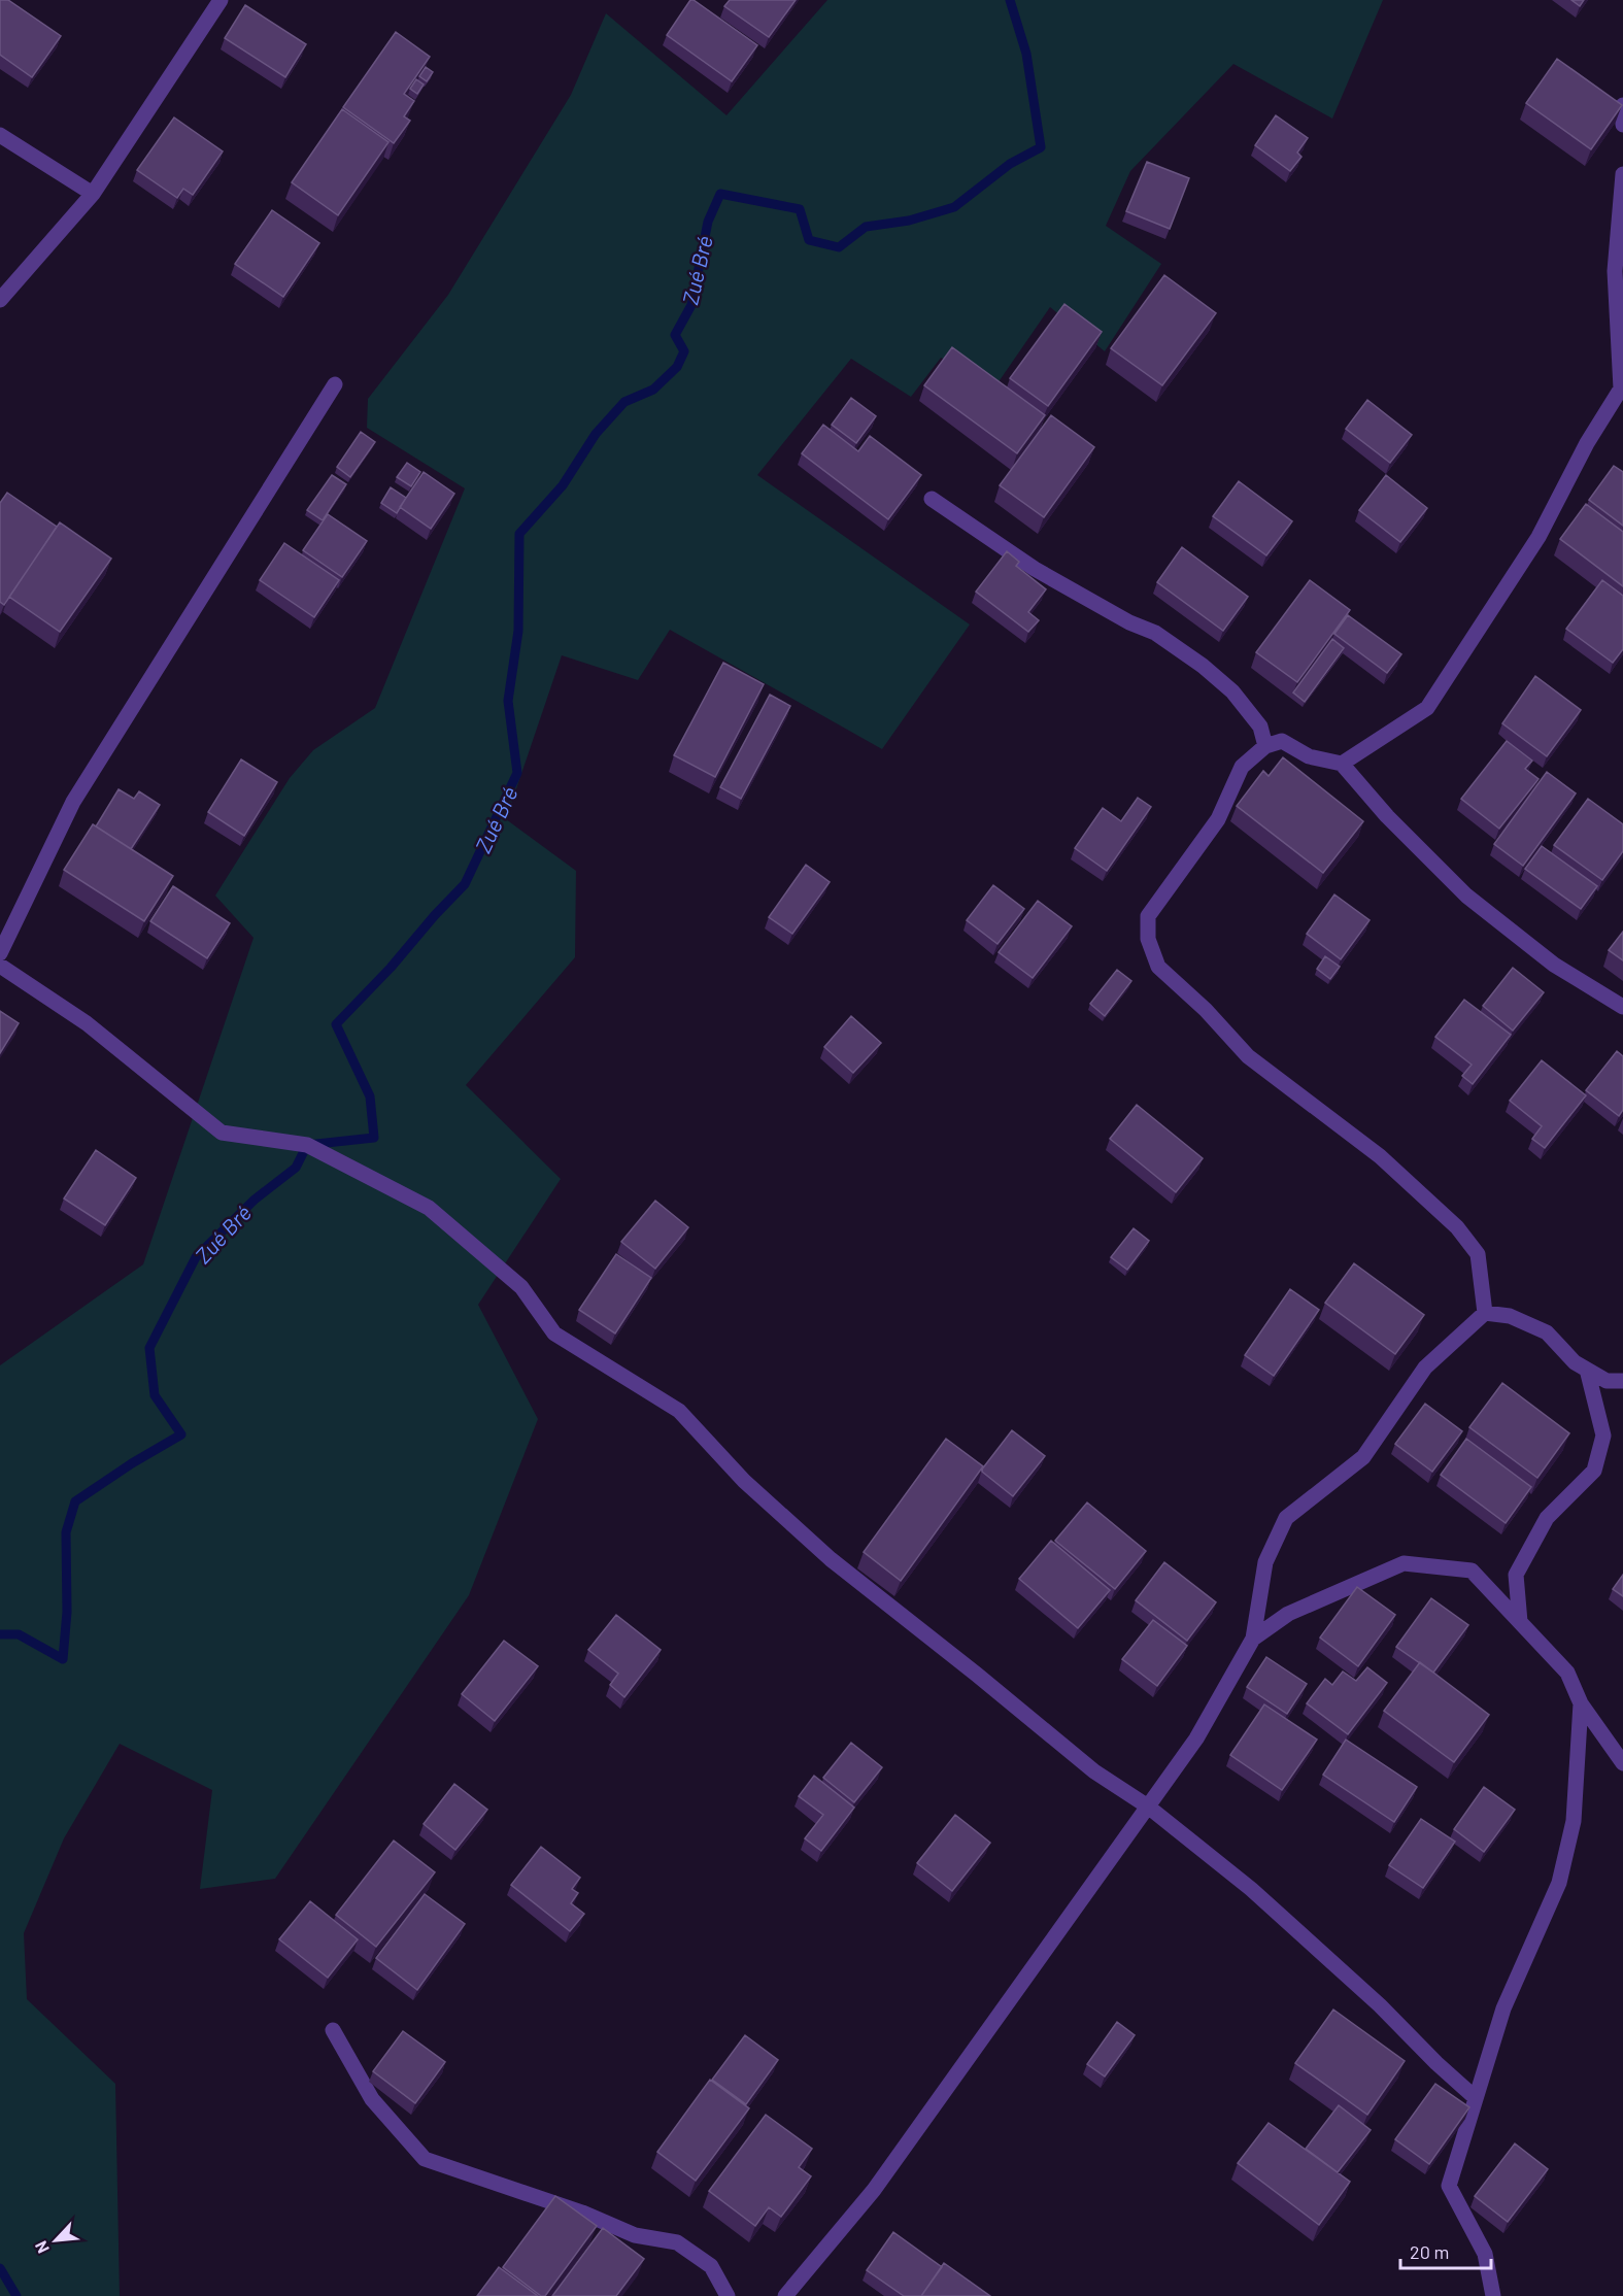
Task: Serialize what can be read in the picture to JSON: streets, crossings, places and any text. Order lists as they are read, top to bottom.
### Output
{
  "water": ["Zué Bré"],
  "scale_bar": "20 m",
  "north": "bottom left"
}
